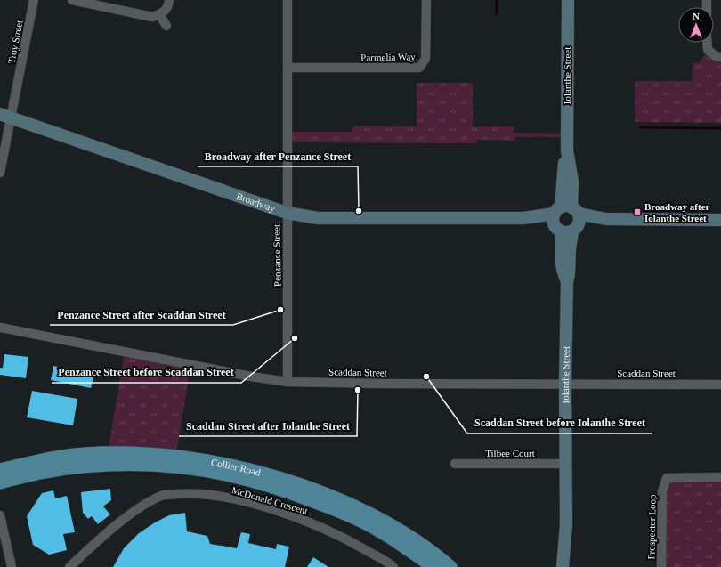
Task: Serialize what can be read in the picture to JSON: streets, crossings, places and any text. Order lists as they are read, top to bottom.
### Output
{
  "streets": {
    "main road": ["Collier Road"],
    "street": [
      "Troy Street",
      "Parmelia Way",
      "Iolanthe Street",
      "Broadway",
      "Penzance Street",
      "Scaddan Street",
      "Tilbee Court",
      "McDonald Crescent",
      "Prospector Loop"
    ]
  },
  "crossings": [
    ["Troy Street", "Broadway"],
    ["Parmelia Way", "Penzance Street"],
    ["Iolanthe Street", "Broadway"],
    ["Iolanthe Street", "Scaddan Street"],
    ["Iolanthe Street", "Tilbee Court"],
    ["Broadway", "Penzance Street"],
    ["Penzance Street", "Scaddan Street"]
  ],
  "places": {
    "other": [
      "Broadway after Penzance Street",
      "Penzance Street after Scaddan Street",
      "Penzance Street before Scaddan Street",
      "Scaddan Street before Iolanthe Street",
      "Scaddan Street after Iolanthe Street"
    ],
    "transit": ["Broadway after Iolanthe Street"]
  },
  "north": "top"
}
